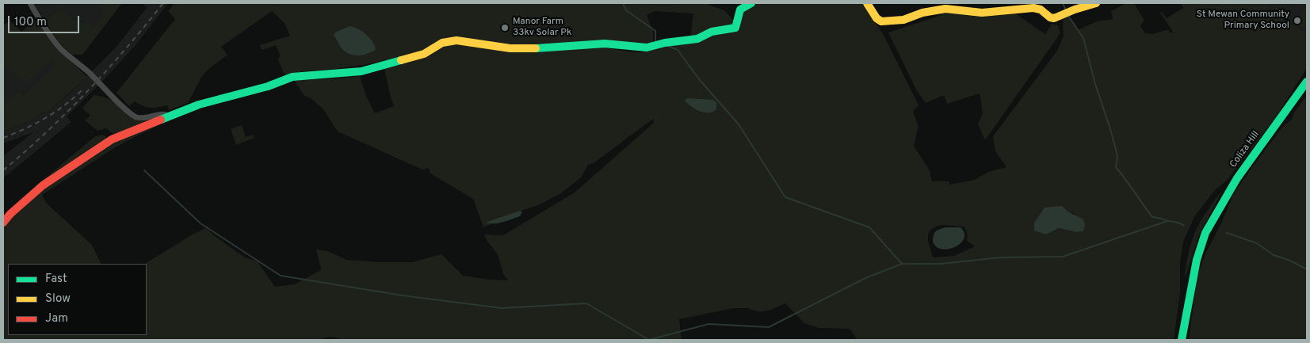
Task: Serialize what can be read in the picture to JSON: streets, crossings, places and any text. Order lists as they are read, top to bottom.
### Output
{
  "streets": {
    "main road": ["Coliza Hill"]
  },
  "places": ["St Mewan Community Primary School", "Manor Farm 33kv Solar Pk"],
  "legend": ["Fast", "Slow", "Jam"],
  "scale_bar": "100 m"
}
